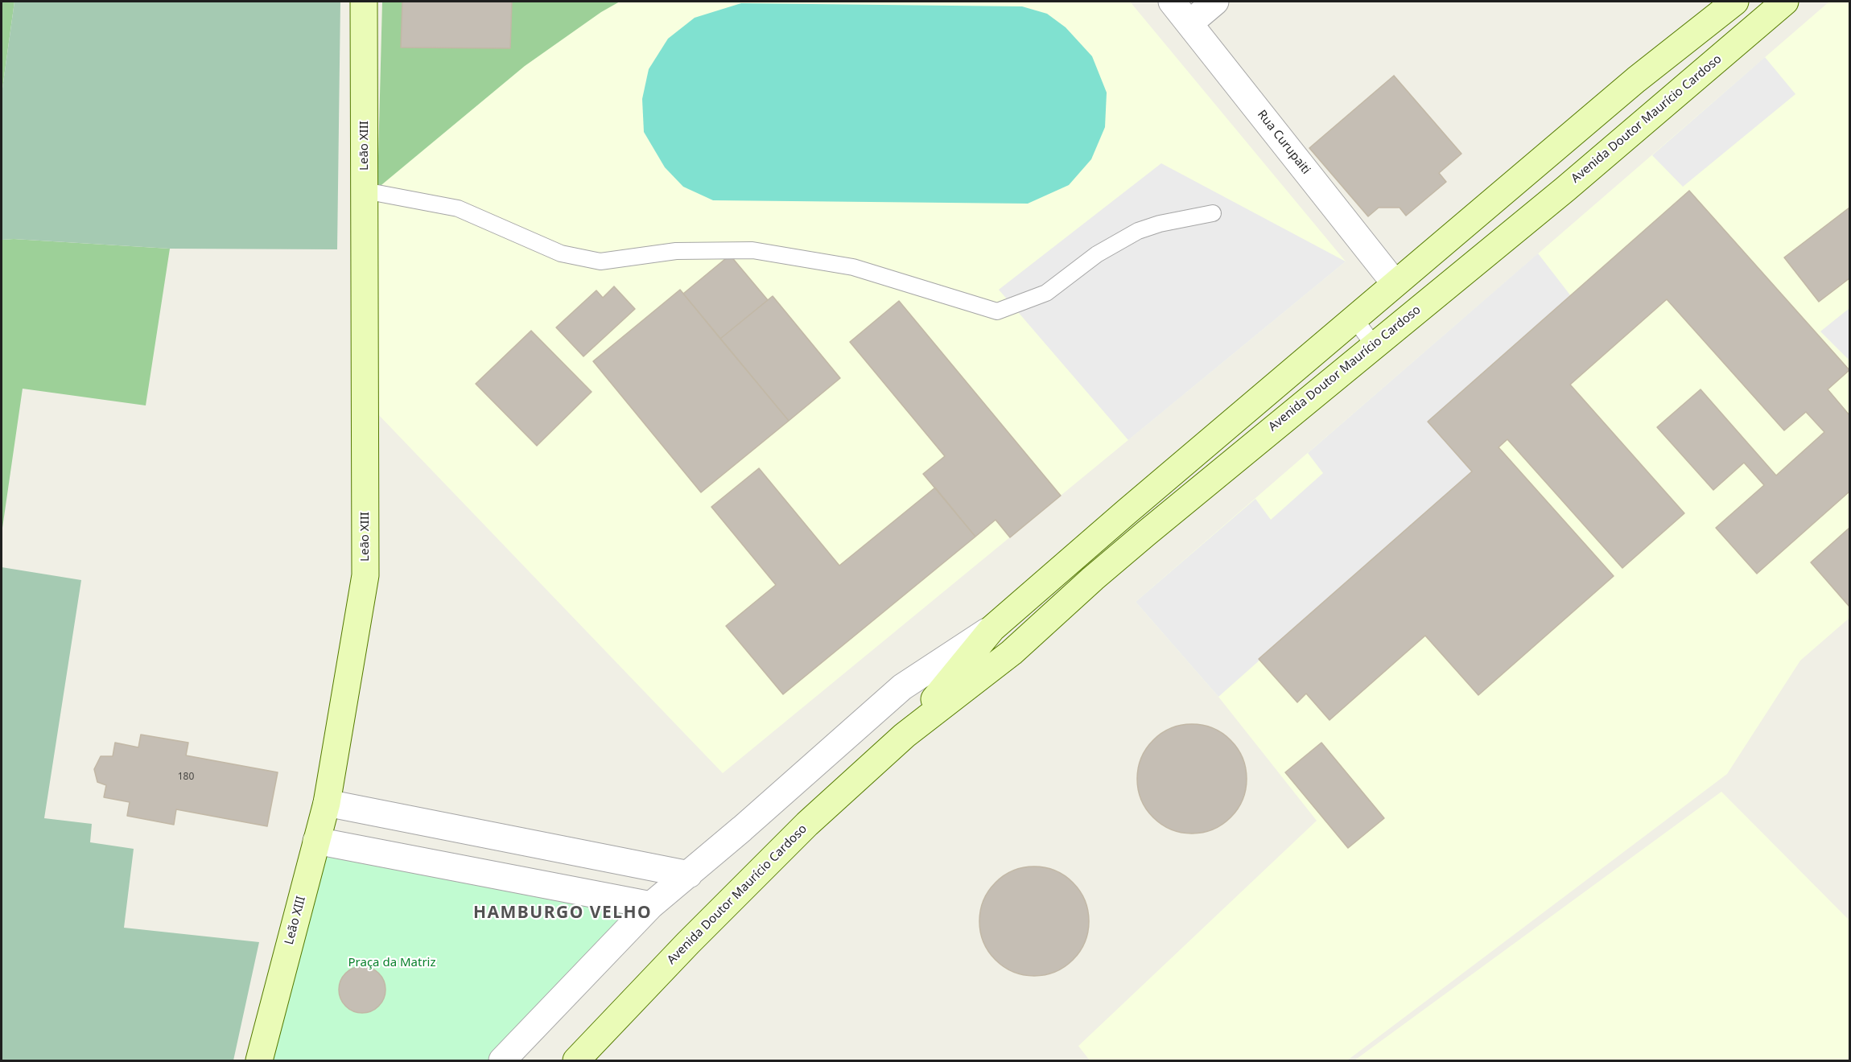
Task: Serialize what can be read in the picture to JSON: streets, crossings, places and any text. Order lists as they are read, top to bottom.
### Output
{
  "streets": {
    "main road": ["Avenida Doutor Maurício Cardoso", "Leão XIII"],
    "street": ["Rua Curupaiti"]
  },
  "crossings": [
    ["Avenida Doutor Maurício Cardoso", "Rua Curupaiti"]
  ],
  "districts": ["HAMBURGO VELHO"],
  "parks": ["Praça da Matriz"],
  "house_numbers": ["180"]
}
